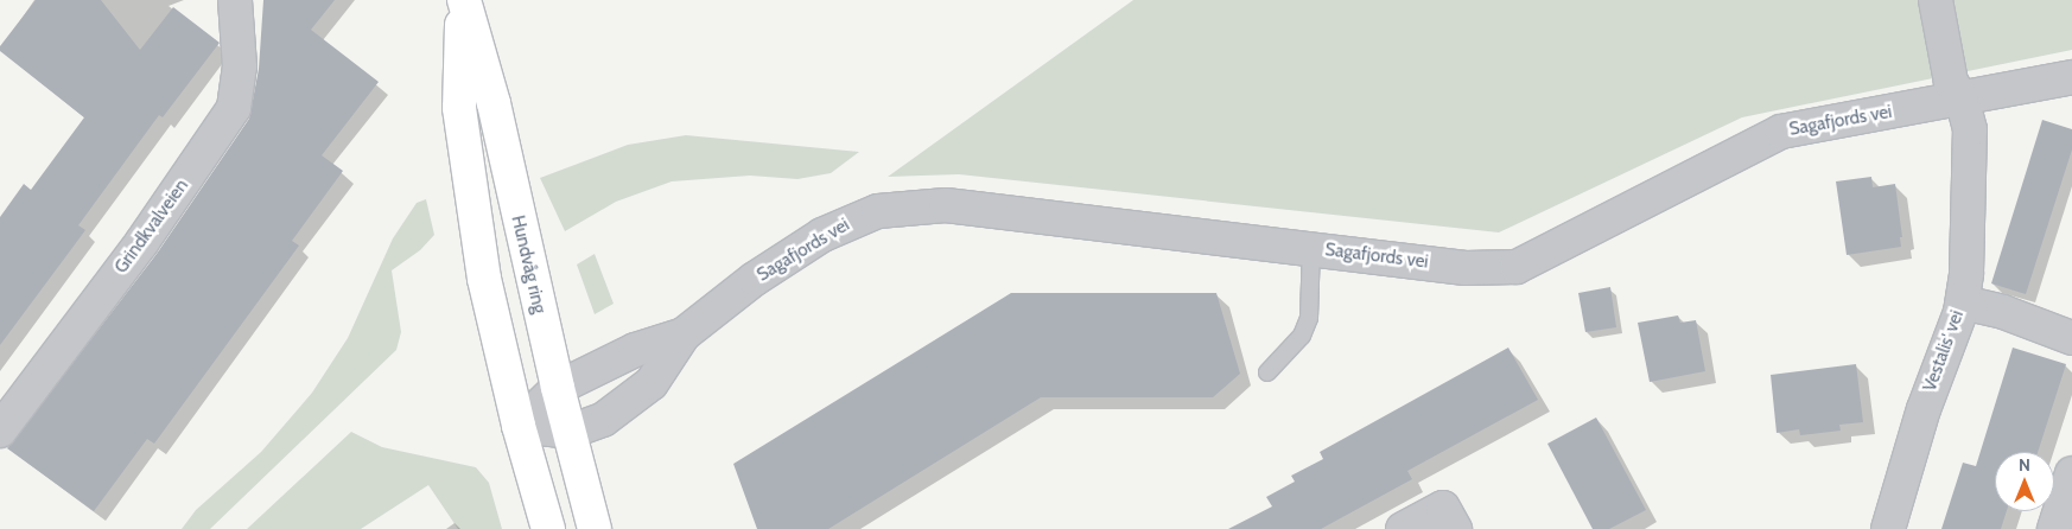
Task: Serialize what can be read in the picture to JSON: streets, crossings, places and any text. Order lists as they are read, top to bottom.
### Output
{
  "streets": {
    "main road": ["Hundvåg ring"],
    "street": ["Sagafjords vei", "Grindkvalveien", "Vestalis' vei"]
  },
  "crossings": [
    ["Sagafjords vei", "Hundvåg ring"],
    ["Sagafjords vei", "Vestalis' vei"]
  ],
  "north": "top"
}
